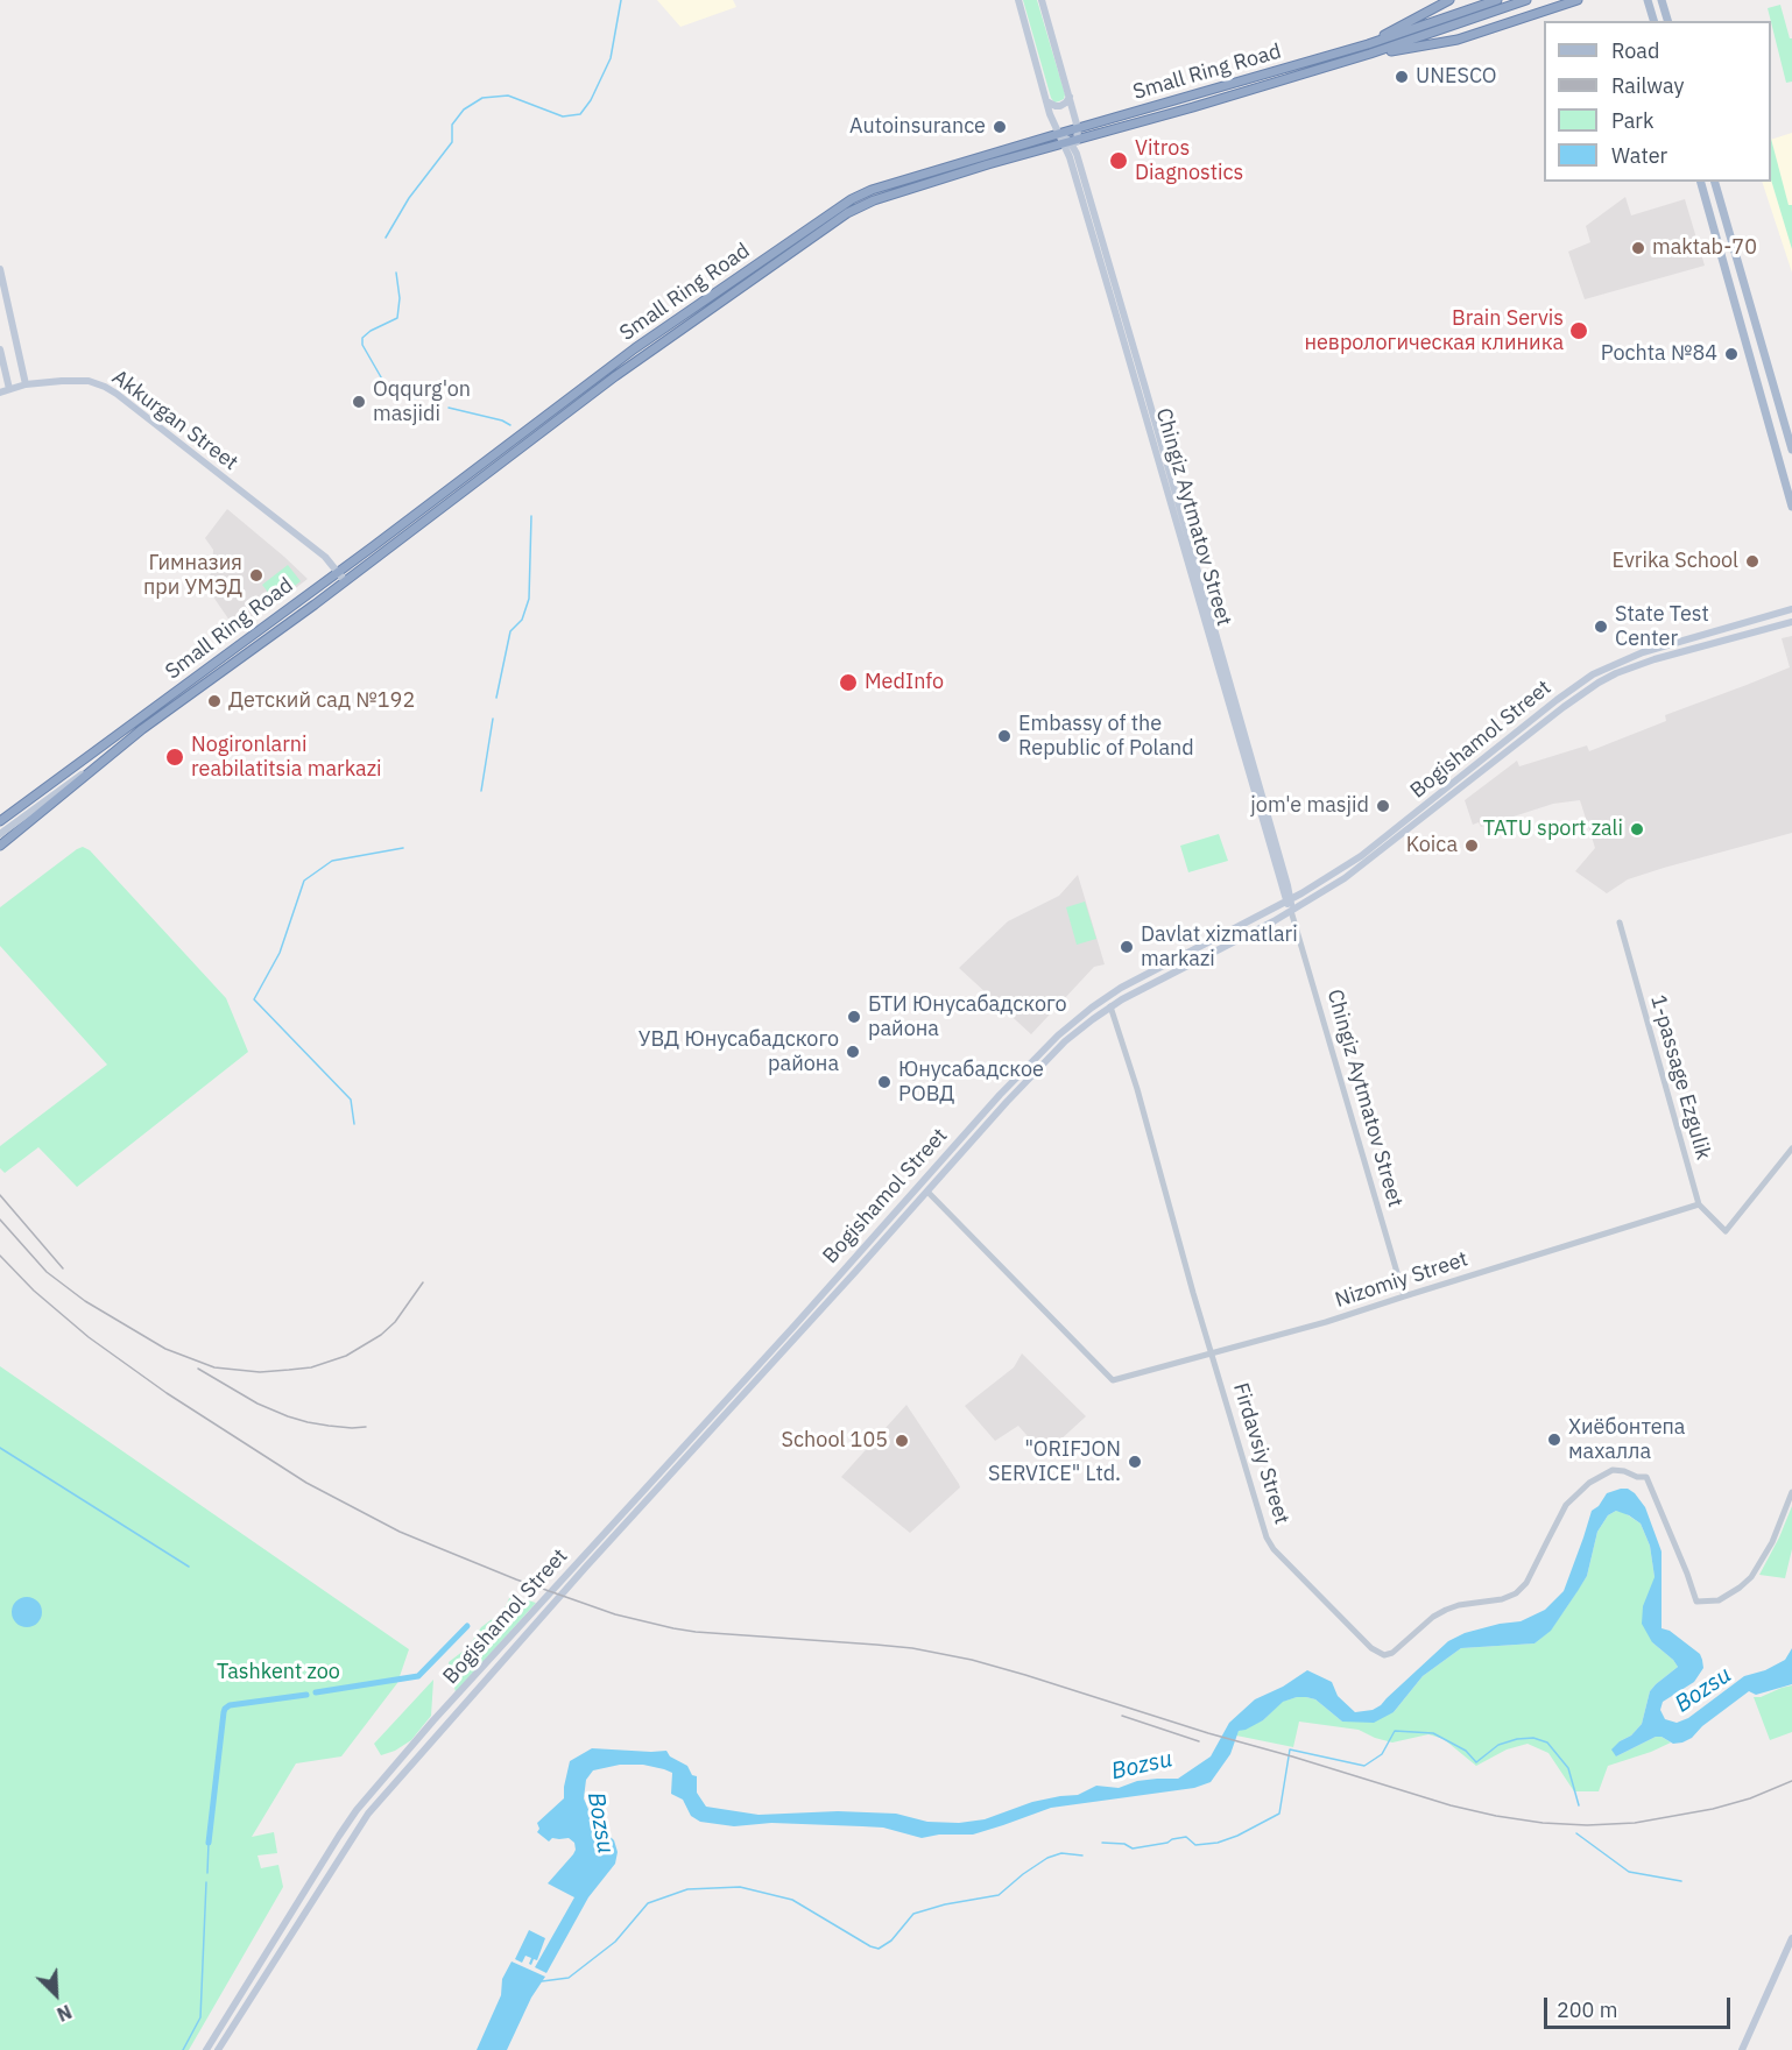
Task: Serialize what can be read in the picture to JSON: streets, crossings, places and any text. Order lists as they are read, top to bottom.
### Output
{
  "streets": {
    "highway": ["Small Ring Road"],
    "main road": ["Akkurgan Street", "Chingiz Aytmatov Street", "Bogishamol Street"],
    "street": ["1-passage Ezgulik", "Nizomiy Street", "Firdavsiy Street"]
  },
  "crossings": [
    ["Small Ring Road", "Akkurgan Street"],
    ["Small Ring Road", "Chingiz Aytmatov Street"],
    ["Chingiz Aytmatov Street", "Bogishamol Street"],
    ["Chingiz Aytmatov Street", "Nizomiy Street"],
    ["Bogishamol Street", "Nizomiy Street"],
    ["Bogishamol Street", "Firdavsiy Street"],
    ["1-passage Ezgulik", "Nizomiy Street"],
    ["Nizomiy Street", "Firdavsiy Street"]
  ],
  "water": ["Bozsu"],
  "parks": ["Tashkent zoo"],
  "places": [
    "UNESCO",
    "Autoinsurance",
    "Vitros Diagnostics",
    "maktab-70",
    "Brain Servis неврологическая клиника",
    "Pochta №84",
    "Oqqurg'on masjidi",
    "Evrika School",
    "Гимназия при УМЭД",
    "State Test Center",
    "MedInfo",
    "Детский сад №192",
    "Embassy of the Republic of Poland",
    "Nogironlarni reabilatitsia markazi",
    "jom'e masjid",
    "TATU sport zali",
    "Koica",
    "Davlat xizmatlari markazi",
    "БТИ Юнусабадского района",
    "УВД Юнусабадского района",
    "Юнусабадское РОВД",
    "Хиёбонтепа махалла",
    "School 105",
    "\"ORIFJON SERVICE\" Ltd."
  ],
  "legend": [
    "Road",
    "Railway",
    "Park",
    "Water"
  ],
  "scale_bar": "200 m",
  "north": "bottom right"
}
